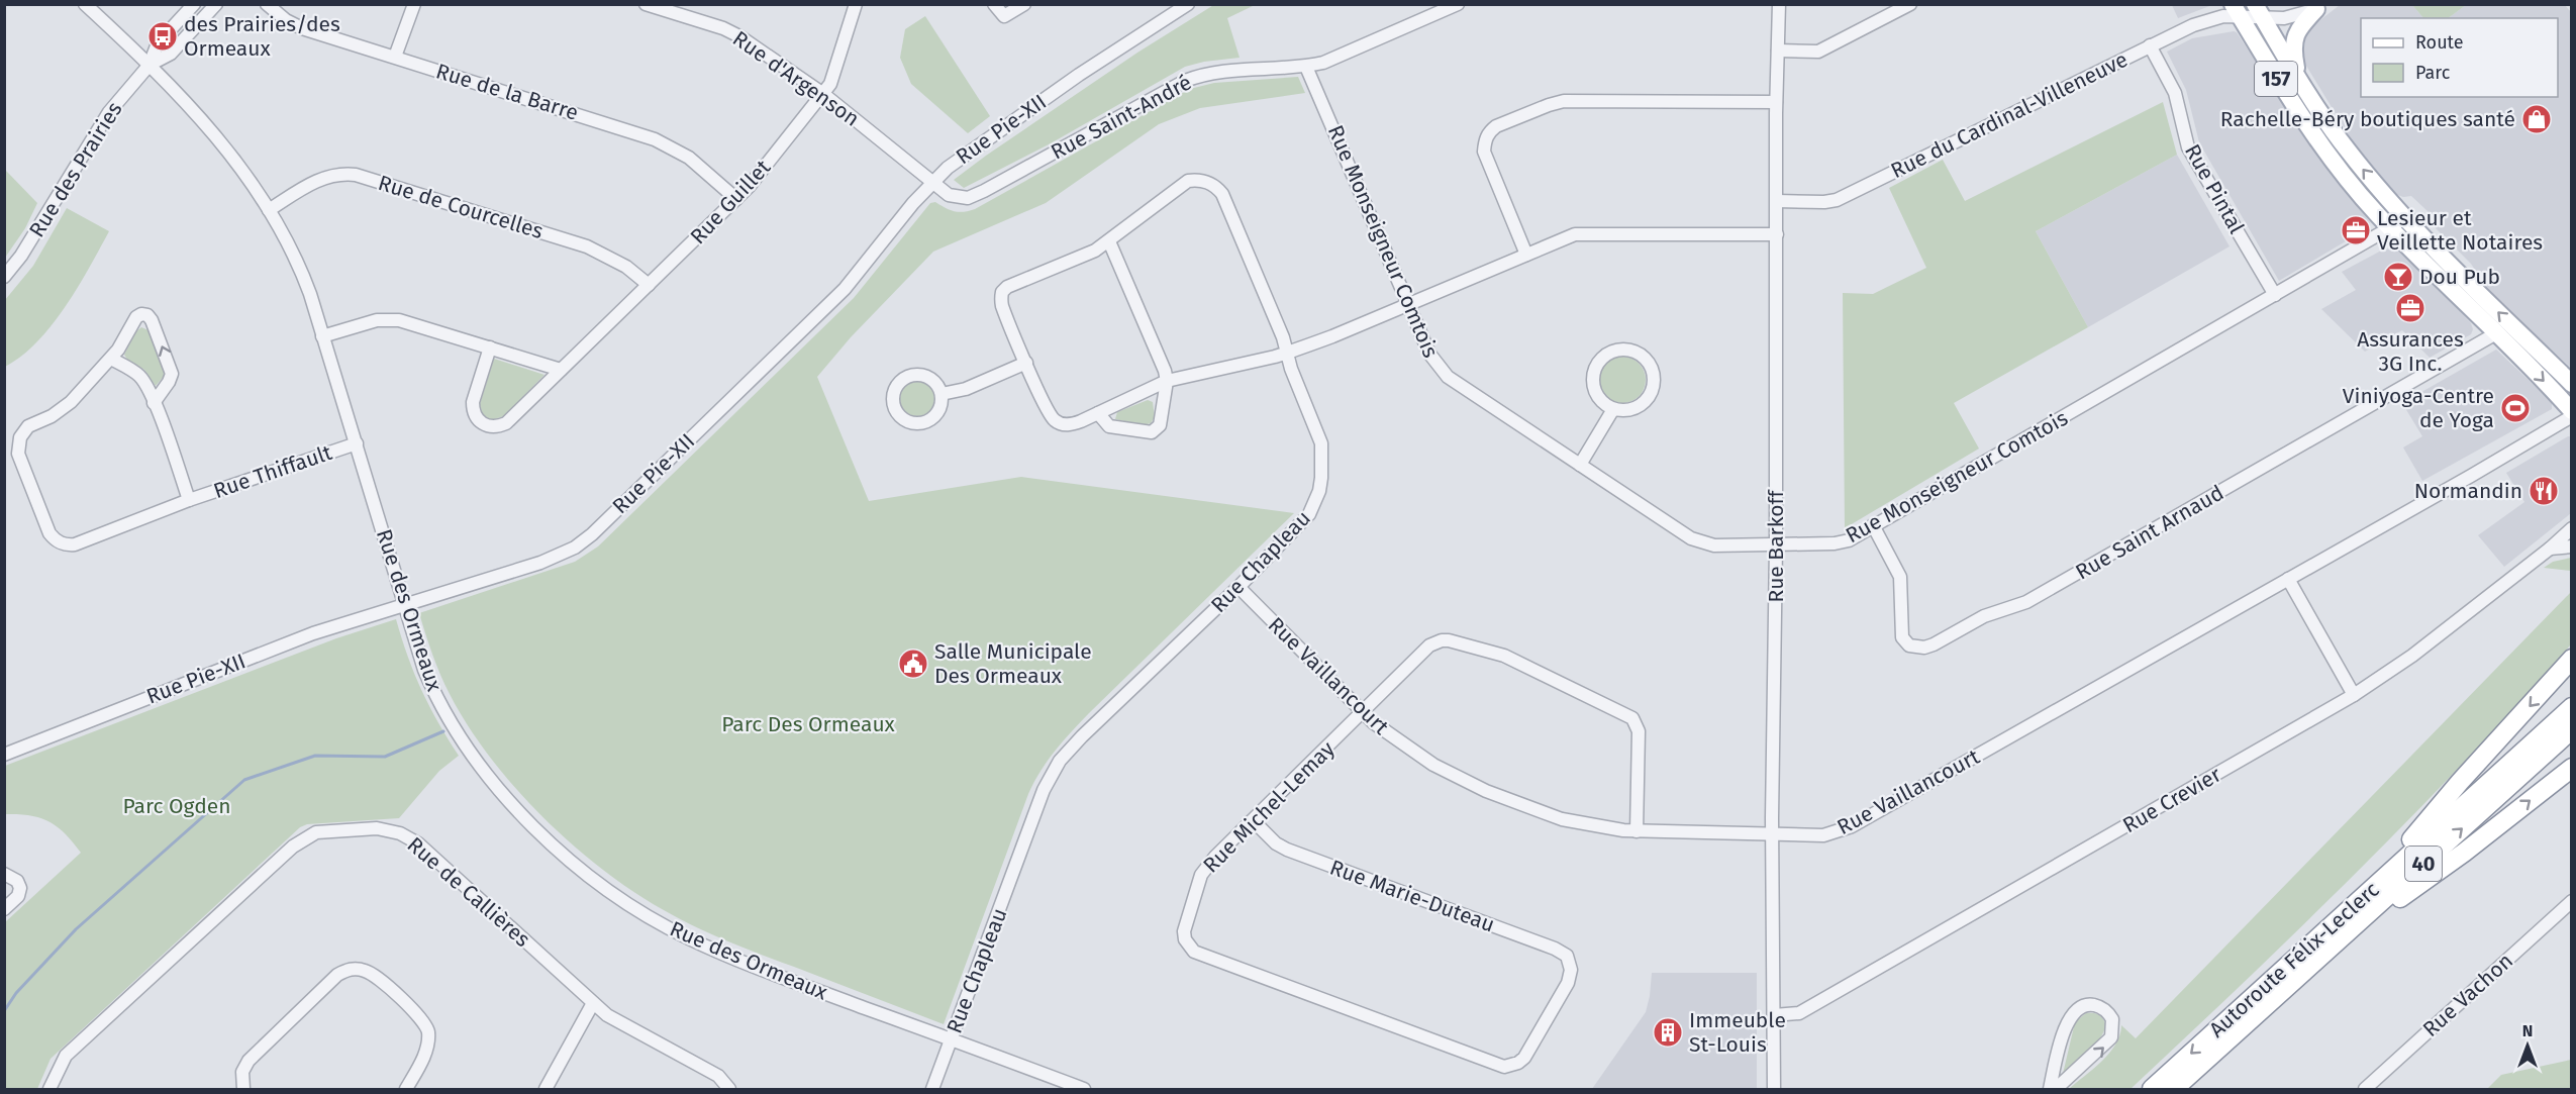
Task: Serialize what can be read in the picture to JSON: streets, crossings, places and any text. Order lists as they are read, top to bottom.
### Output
{
  "streets": {
    "highway": ["40", "Autoroute Félix-Leclerc"],
    "main road": ["157"],
    "street": [
      "Rue d'Argenson",
      "Rue de la Barre",
      "Rue du Cardinal-Villeneuve",
      "Rue Saint-André",
      "Rue Pie-XII",
      "Rue des Prairies",
      "Rue Pintal",
      "Rue Guillet",
      "Rue de Courcelles",
      "Rue Monseigneur Comtois",
      "Rue Thiffault",
      "Rue Saint Arnaud",
      "Rue Barkoff",
      "Rue Chapleau",
      "Rue des Ormeaux",
      "Rue Vaillancourt",
      "Rue Crevier",
      "Rue Michel-Lemay",
      "Rue de Callières",
      "Rue Marie-Duteau",
      "Rue Vachon"
    ]
  },
  "crossings": [
    ["Rue d'Argenson", "Rue Saint-André"],
    ["Rue d'Argenson", "Rue Pie-XII"],
    ["Rue d'Argenson", "Rue Guillet"],
    ["157", "Rue du Cardinal-Villeneuve"],
    ["157", "Rue Monseigneur Comtois"],
    ["157", "Rue Saint Arnaud"],
    ["Rue de la Barre", "Rue Guillet"],
    ["Rue du Cardinal-Villeneuve", "Rue Pintal"],
    ["Rue du Cardinal-Villeneuve", "Rue Barkoff"],
    ["Rue Saint-André", "Rue Pie-XII"],
    ["Rue Saint-André", "Rue Monseigneur Comtois"],
    ["Rue Pie-XII", "Rue des Ormeaux"],
    ["Rue des Prairies", "Rue des Ormeaux"],
    ["Rue Pintal", "Rue Monseigneur Comtois"],
    ["Rue Guillet", "Rue de Courcelles"],
    ["Rue de Courcelles", "Rue des Ormeaux"],
    ["Rue Monseigneur Comtois", "Rue Saint Arnaud"],
    ["Rue Monseigneur Comtois", "Rue Barkoff"],
    ["Rue Thiffault", "Rue des Ormeaux"],
    ["Rue Barkoff", "Rue Vaillancourt"],
    ["Rue Barkoff", "Rue Crevier"],
    ["Rue Chapleau", "Rue des Ormeaux"],
    ["Rue Chapleau", "Rue Vaillancourt"],
    ["Rue Vaillancourt", "Rue Michel-Lemay"],
    ["Rue Michel-Lemay", "Rue Marie-Duteau"]
  ],
  "parks": ["Parc Des Ormeaux", "Parc Ogden"],
  "places": {
    "bus stop": ["des Prairies/des Ormeaux"],
    "shop": ["Rachelle-Béry boutiques santé"],
    "office": ["Lesieur et Veillette Notaires", "Assurances 3G Inc."],
    "bar": ["Dou Pub"],
    "sports": ["Viniyoga-Centre de Yoga"],
    "restaurant": ["Normandin"],
    "public building": ["Salle Municipale Des Ormeaux"],
    "building": ["Immeuble St-Louis"]
  },
  "legend": ["Route", "Parc"],
  "north": "top"
}
